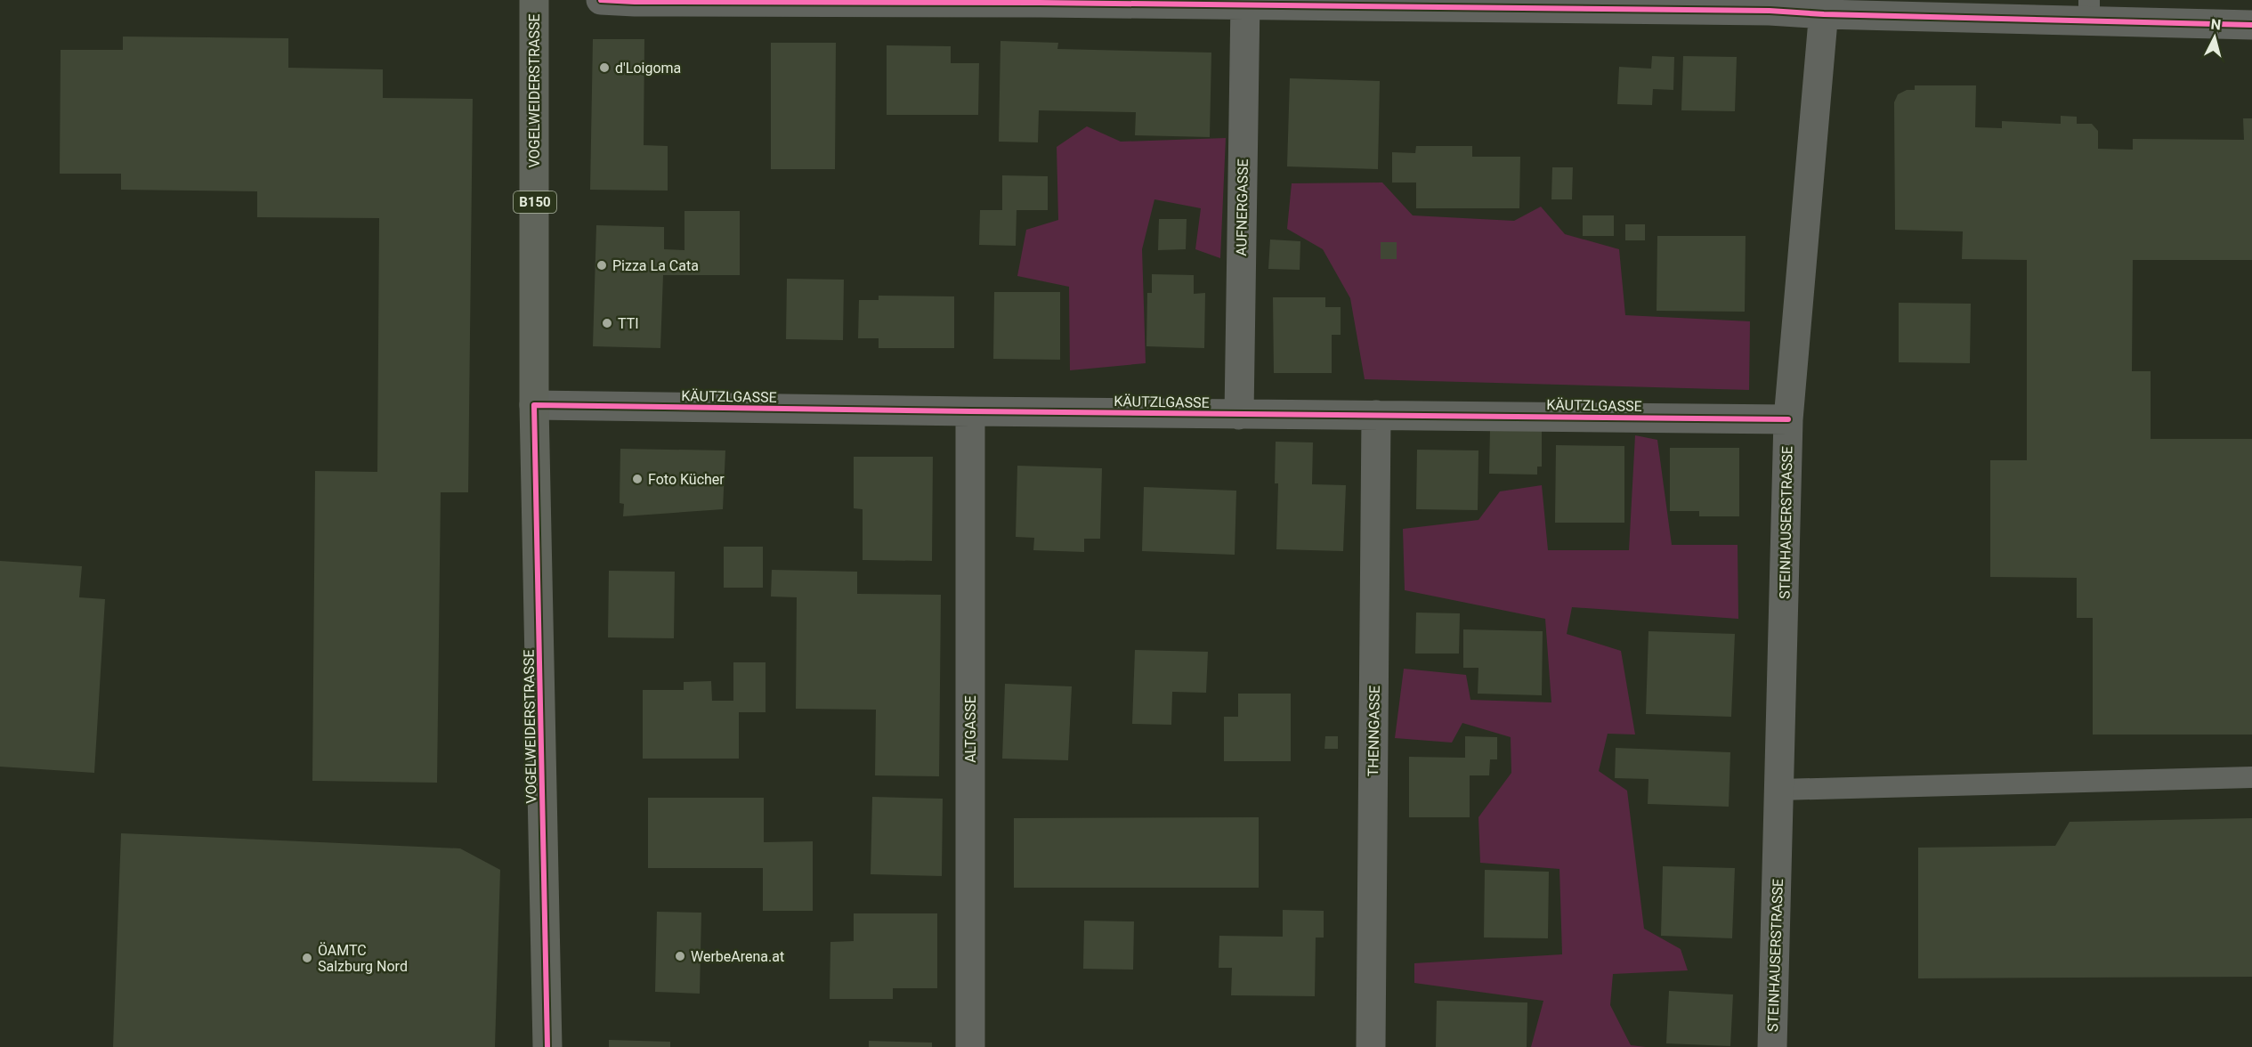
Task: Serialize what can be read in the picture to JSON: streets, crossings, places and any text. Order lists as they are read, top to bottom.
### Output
{
  "streets": {
    "main road": ["VOGELWEIDERSTRASSE", "B150"],
    "street": [
      "AUFNERGASSE",
      "KÄUTZLGASSE",
      "STEINHAUSERSTRASSE",
      "ALTGASSE",
      "THENNGASSE"
    ]
  },
  "crossings": [
    ["VOGELWEIDERSTRASSE", "KÄUTZLGASSE"],
    ["AUFNERGASSE", "KÄUTZLGASSE"],
    ["KÄUTZLGASSE", "STEINHAUSERSTRASSE"],
    ["KÄUTZLGASSE", "ALTGASSE"],
    ["KÄUTZLGASSE", "THENNGASSE"]
  ],
  "places": [
    "d'Loigoma",
    "Pizza La Cata",
    "TTI",
    "Foto Kücher",
    "WerbeArena.at",
    "ÖAMTC Salzburg Nord"
  ],
  "north": "top"
}
